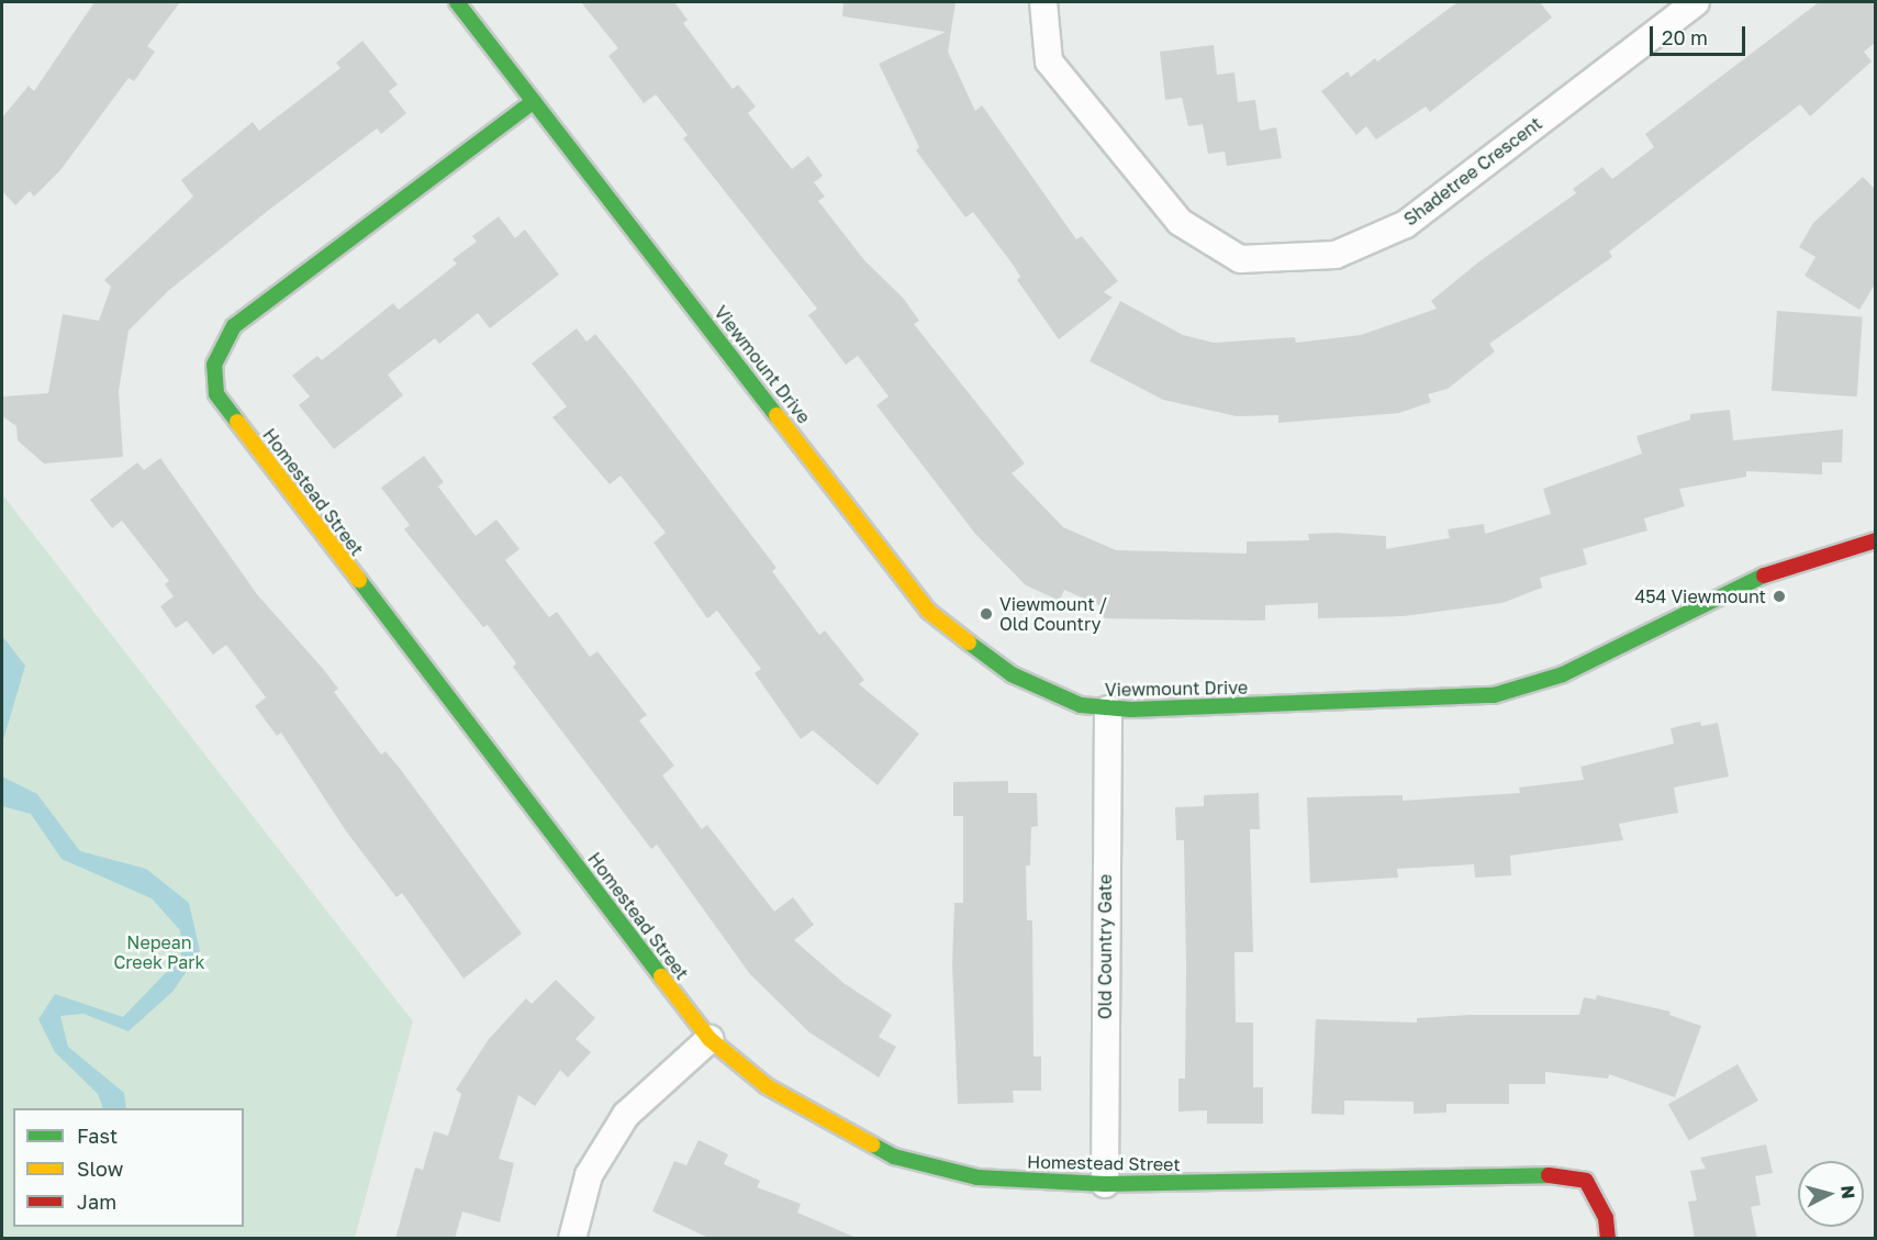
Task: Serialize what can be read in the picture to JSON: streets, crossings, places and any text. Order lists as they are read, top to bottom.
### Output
{
  "streets": {
    "street": [
      "Shadetree Crescent",
      "Viewmount Drive",
      "Homestead Street",
      "Old Country Gate"
    ]
  },
  "crossings": [
    ["Viewmount Drive", "Homestead Street"],
    ["Viewmount Drive", "Old Country Gate"],
    ["Homestead Street", "Old Country Gate"]
  ],
  "parks": ["Nepean Creek Park"],
  "places": ["454 Viewmount", "Viewmount / Old Country"],
  "legend": ["Fast", "Slow", "Jam"],
  "scale_bar": "20 m",
  "north": "right"
}
